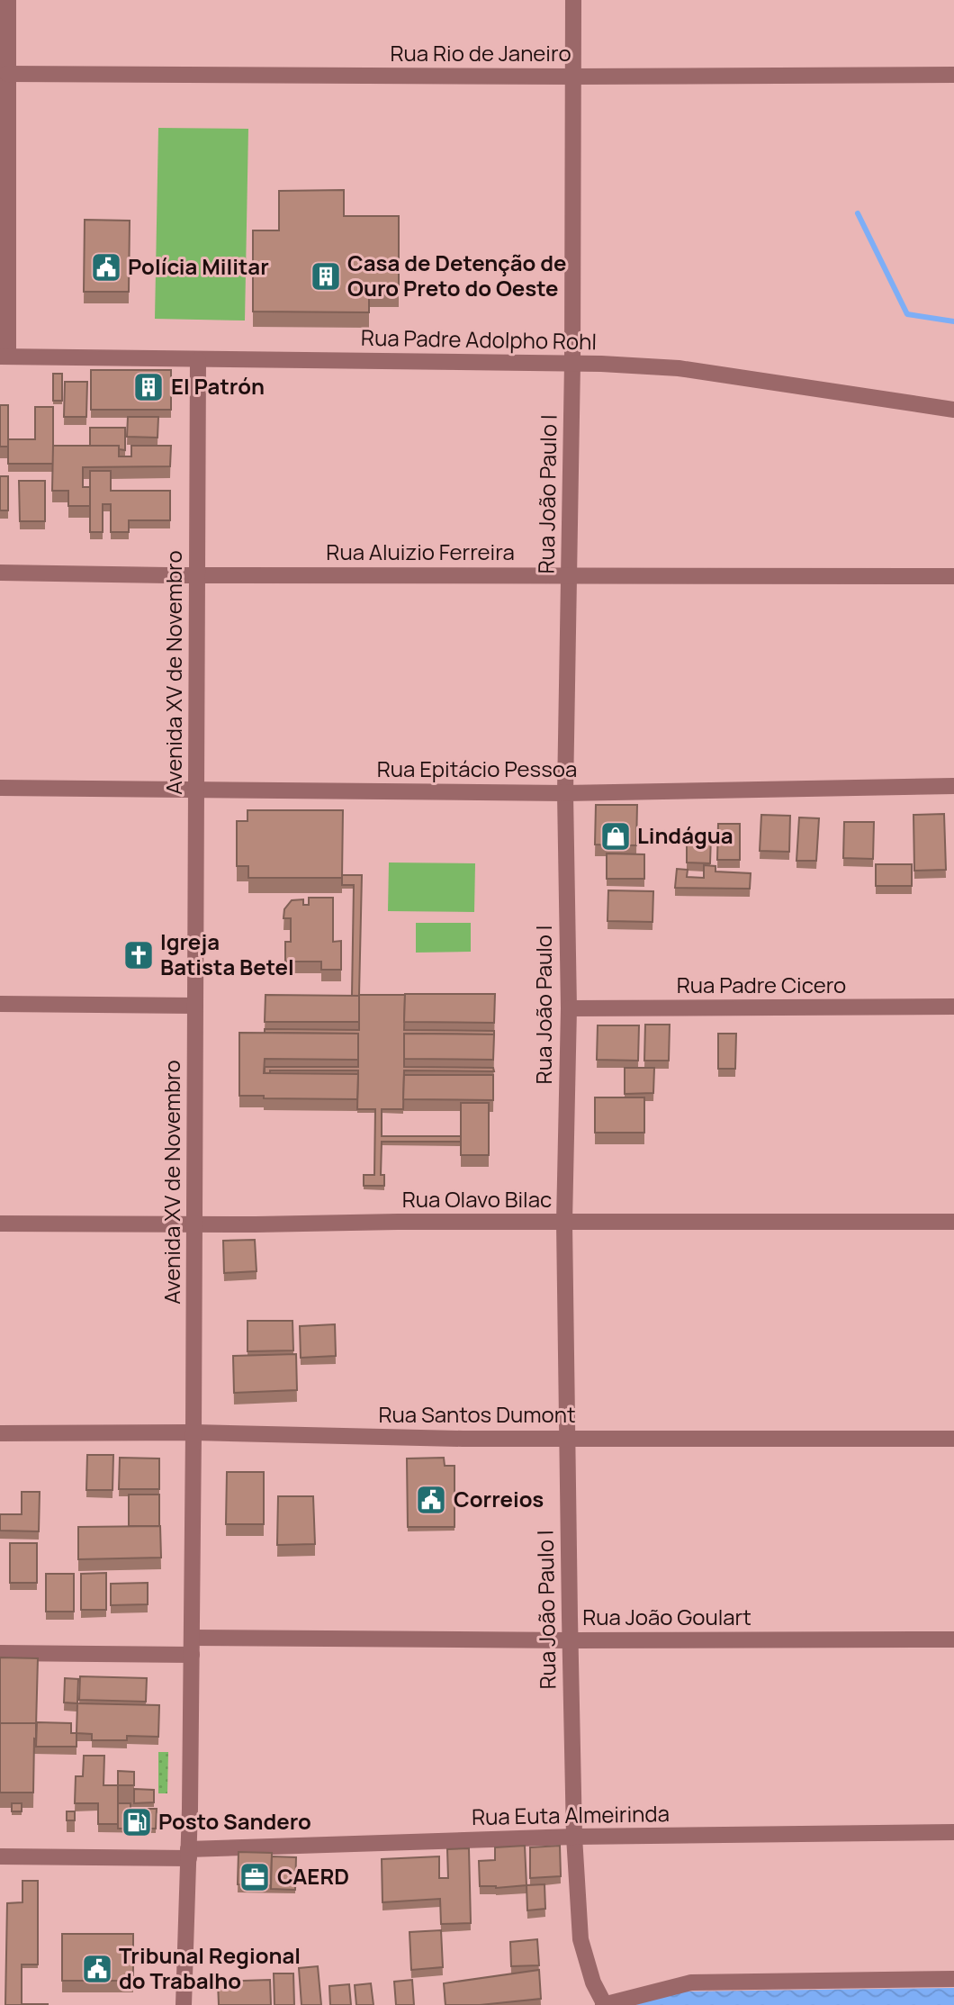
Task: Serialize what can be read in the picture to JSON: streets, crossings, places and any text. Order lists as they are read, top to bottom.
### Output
{
  "streets": {
    "street": [
      "Rua Rio de Janeiro",
      "Rua Padre Adolpho Rohl",
      "Rua João Paulo I",
      "Rua Aluizio Ferreira",
      "Avenida XV de Novembro",
      "Rua Epitácio Pessoa",
      "Rua Padre Cicero",
      "Rua Olavo Bilac",
      "Rua Santos Dumont",
      "Rua João Goulart",
      "Rua Euta Almeirinda"
    ]
  },
  "crossings": [
    ["Rua Rio de Janeiro", "Rua João Paulo I"],
    ["Rua Padre Adolpho Rohl", "Rua João Paulo I"],
    ["Rua Padre Adolpho Rohl", "Avenida XV de Novembro"],
    ["Rua João Paulo I", "Rua Aluizio Ferreira"],
    ["Rua João Paulo I", "Rua Epitácio Pessoa"],
    ["Rua João Paulo I", "Rua Padre Cicero"],
    ["Rua João Paulo I", "Rua Olavo Bilac"],
    ["Rua João Paulo I", "Rua Santos Dumont"],
    ["Rua João Paulo I", "Rua João Goulart"],
    ["Rua João Paulo I", "Rua Euta Almeirinda"],
    ["Rua Aluizio Ferreira", "Avenida XV de Novembro"],
    ["Avenida XV de Novembro", "Rua Epitácio Pessoa"],
    ["Avenida XV de Novembro", "Rua Olavo Bilac"],
    ["Avenida XV de Novembro", "Rua Santos Dumont"],
    ["Avenida XV de Novembro", "Rua João Goulart"],
    ["Avenida XV de Novembro", "Rua Euta Almeirinda"]
  ],
  "places": {
    "public building": ["Polícia Militar", "Correios", "Tribunal Regional do Trabalho"],
    "building": ["Casa de Detenção de Ouro Preto do Oeste", "El Patrón"],
    "shop": ["Lindágua"],
    "church": ["Igreja Batista Betel"],
    "fuel station": ["Posto Sandero"],
    "office": ["CAERD"]
  }
}
